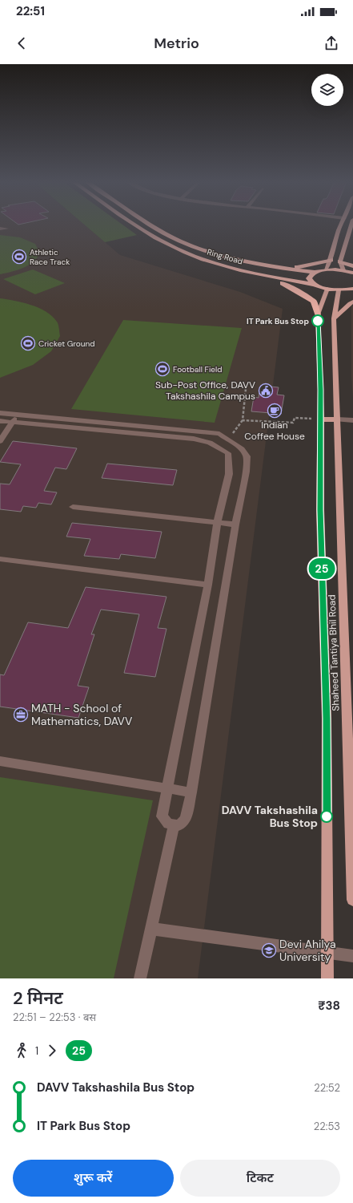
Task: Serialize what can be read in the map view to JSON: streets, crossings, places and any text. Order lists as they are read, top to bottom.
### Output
{
  "streets": {
    "highway": ["Ring Road"],
    "main road": ["Shaheed Tantiya Bhil Road"]
  },
  "crossings": [
    ["Ring Road", "Shaheed Tantiya Bhil Road"]
  ],
  "places": {
    "sports": ["Athletic Race Track", "Cricket Ground", "Football Field"],
    "other": ["IT Park Bus Stop", "DAVV Takshashila Bus Stop"],
    "public building": ["Sub-Post Office, DAVV Takshashila Campus"],
    "cafe": ["Indian Coffee House"],
    "office": ["MATH - School of Mathematics, DAVV"],
    "school or university": ["Devi Ahilya University"]
  },
  "lines": ["bus line 25"],
  "page": {
    "status": "22:51",
    "header": "Metrio",
    "on_map": "25",
    "heading": ["2 मिनट", "22:51 – 22:53 · बस", "₹38"],
    "legs": ["1", "25"],
    "list": [
      {
        "name": "DAVV Takshashila Bus Stop",
        "value": "22:52"
      },
      {
        "name": "IT Park Bus Stop",
        "value": "22:53"
      }
    ],
    "buttons": ["शुरू करें", "टिकट"]
  }
}
